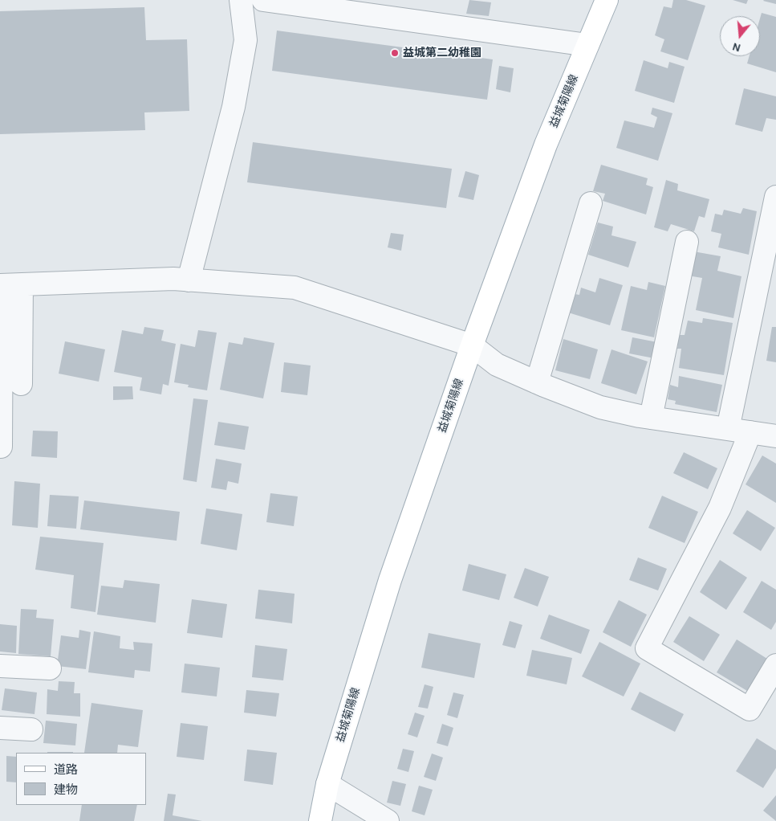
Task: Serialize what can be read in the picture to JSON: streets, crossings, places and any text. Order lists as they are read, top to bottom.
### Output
{
  "streets": {
    "main road": ["益城菊陽線"]
  },
  "places": ["益城第二幼稚園"],
  "legend": ["道路", "建物"],
  "north": "bottom"
}
